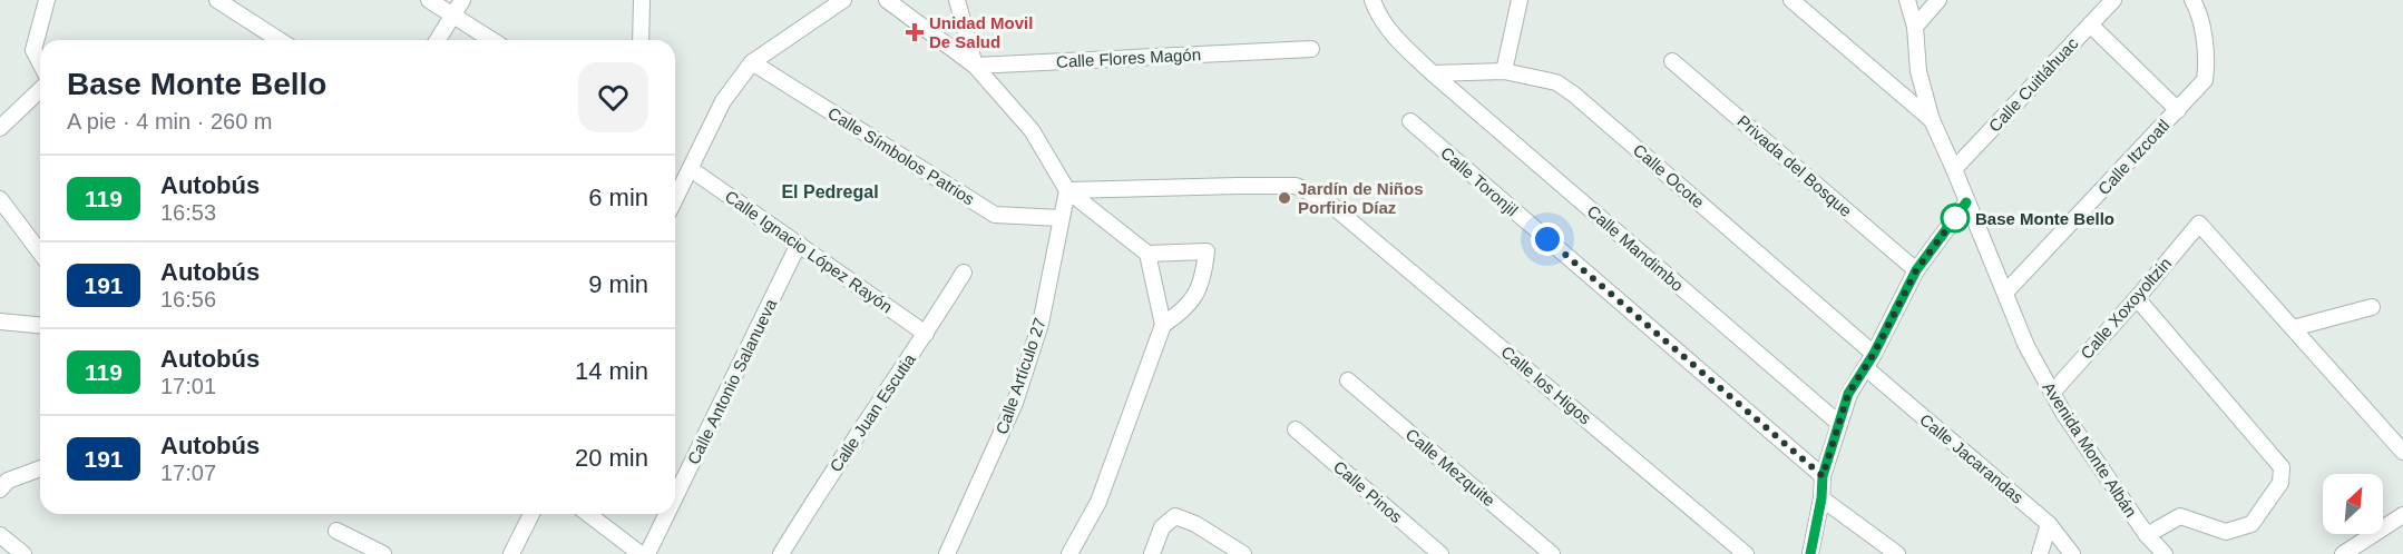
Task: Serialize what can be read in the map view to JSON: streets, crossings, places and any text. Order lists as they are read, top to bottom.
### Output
{
  "streets": {
    "street": [
      "Calle Flores Magón",
      "Calle Cuitláhuac",
      "Calle Símbolos Patrios",
      "Calle Itzcoatl",
      "Privada del Bosque",
      "Calle Ocote",
      "Calle Toronjil",
      "Calle Mandimbo",
      "Calle Ignacio López Rayón",
      "Calle Xoxoyoltzin",
      "Calle Artículo 27",
      "Calle Antonio Salanueva",
      "Calle los Higos",
      "Calle Juan Escutia",
      "Avenida Monte Albán",
      "Calle Jacarandas",
      "Calle Mezquite",
      "Calle Pinos"
    ]
  },
  "crossings": [
    ["Calle Cuitláhuac", "Avenida Monte Albán"],
    ["Calle Símbolos Patrios", "Calle Artículo 27"],
    ["Calle Itzcoatl", "Avenida Monte Albán"],
    ["Calle Ocote", "Calle Mandimbo"],
    ["Calle Ignacio López Rayón", "Calle Antonio Salanueva"],
    ["Calle Ignacio López Rayón", "Calle Juan Escutia"],
    ["Calle Xoxoyoltzin", "Avenida Monte Albán"],
    ["Calle Artículo 27", "Calle los Higos"]
  ],
  "districts": ["El Pedregal"],
  "places": {
    "health": ["Unidad Movil De Salud"],
    "other": ["Jardín de Niños Porfirio Díaz", "Base Monte Bello"]
  },
  "lines": ["bus line 119"],
  "north": "top right",
  "page": {
    "heading": ["Base Monte Bello", "A pie · 4 min · 260 m"],
    "list": [
      {
        "mark": "119",
        "name": "Autobús",
        "note": "16:53",
        "value": "6 min"
      },
      {
        "mark": "191",
        "name": "Autobús",
        "note": "16:56",
        "value": "9 min"
      },
      {
        "mark": "119",
        "name": "Autobús",
        "note": "17:01",
        "value": "14 min"
      },
      {
        "mark": "191",
        "name": "Autobús",
        "note": "17:07",
        "value": "20 min"
      }
    ]
  }
}
